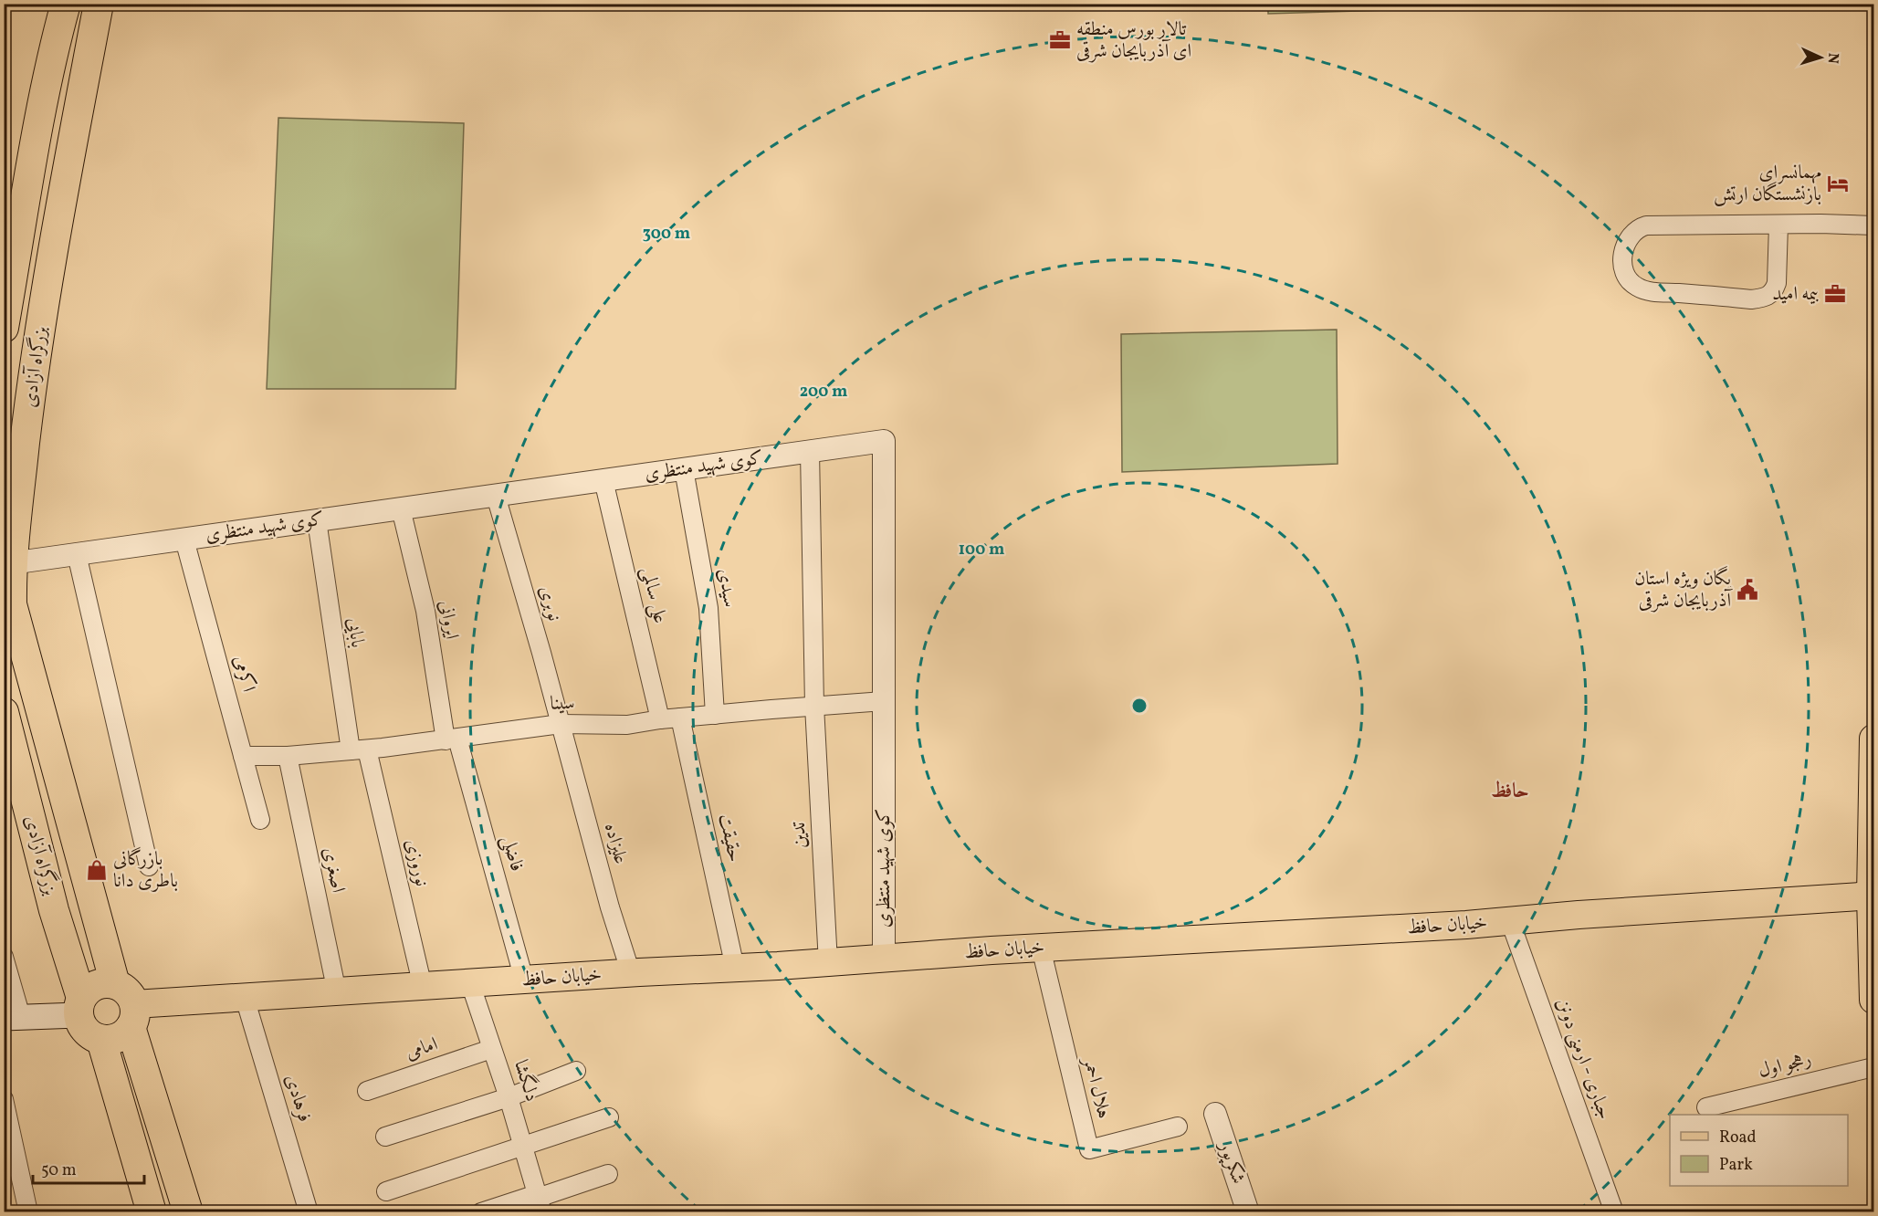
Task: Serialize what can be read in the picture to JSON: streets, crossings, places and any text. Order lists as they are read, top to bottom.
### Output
{
  "streets": {
    "highway": ["بزرگراه آزادی"],
    "main road": ["خیابان حافظ"],
    "street": [
      "کوی شهید منتظری",
      "سیدی",
      "علی سالمی",
      "نوبری",
      "ایروانی",
      "بابایی",
      "اکرمی",
      "سینا",
      "تدین",
      "حقیقت",
      "علیزاده",
      "فاضلی",
      "نوروزی",
      "اصغری",
      "امامی",
      "جباری - ارمنی دونن",
      "رهجو اول",
      "دلگشا",
      "هلال احمر",
      "فرهادی",
      "شکرپور"
    ]
  },
  "crossings": [
    ["بزرگراه آزادی", "کوی شهید منتظری"],
    ["بزرگراه آزادی", "خیابان حافظ"],
    ["کوی شهید منتظری", "سیدی"],
    ["کوی شهید منتظری", "علی سالمی"],
    ["کوی شهید منتظری", "نوبری"],
    ["کوی شهید منتظری", "ایروانی"],
    ["کوی شهید منتظری", "بابایی"],
    ["کوی شهید منتظری", "اکرمی"],
    ["کوی شهید منتظری", "سینا"],
    ["کوی شهید منتظری", "خیابان حافظ"],
    ["سیدی", "سینا"],
    ["علی سالمی", "سینا"],
    ["نوبری", "سینا"],
    ["نوبری", "علیزاده"],
    ["ایروانی", "سینا"],
    ["ایروانی", "فاضلی"],
    ["بابایی", "سینا"],
    ["بابایی", "نوروزی"],
    ["اکرمی", "سینا"],
    ["سینا", "تدین"],
    ["سینا", "حقیقت"],
    ["سینا", "علیزاده"],
    ["سینا", "فاضلی"],
    ["سینا", "نوروزی"],
    ["سینا", "اصغری"],
    ["تدین", "خیابان حافظ"],
    ["حقیقت", "خیابان حافظ"],
    ["علیزاده", "خیابان حافظ"],
    ["فاضلی", "خیابان حافظ"],
    ["نوروزی", "خیابان حافظ"],
    ["اصغری", "خیابان حافظ"],
    ["خیابان حافظ", "جباری - ارمنی دونن"],
    ["خیابان حافظ", "دلگشا"],
    ["خیابان حافظ", "هلال احمر"],
    ["خیابان حافظ", "فرهادی"],
    ["امامی", "دلگشا"]
  ],
  "districts": ["حافظ"],
  "places": {
    "office": ["تالار بورس منطقه ای آذربایجان شرقی", "بیمه امید"],
    "hotel": ["مهمانسرای بازنشستگان ارتش"],
    "public building": ["یگان ویژه استان آذربایجان شرقی"],
    "shop": ["بازرگانی باطری دانا"]
  },
  "legend": ["Road", "Park"],
  "scale_bar": "50 m",
  "north": "right",
  "rings": ["300 m", "200 m", "100 m"]
}
